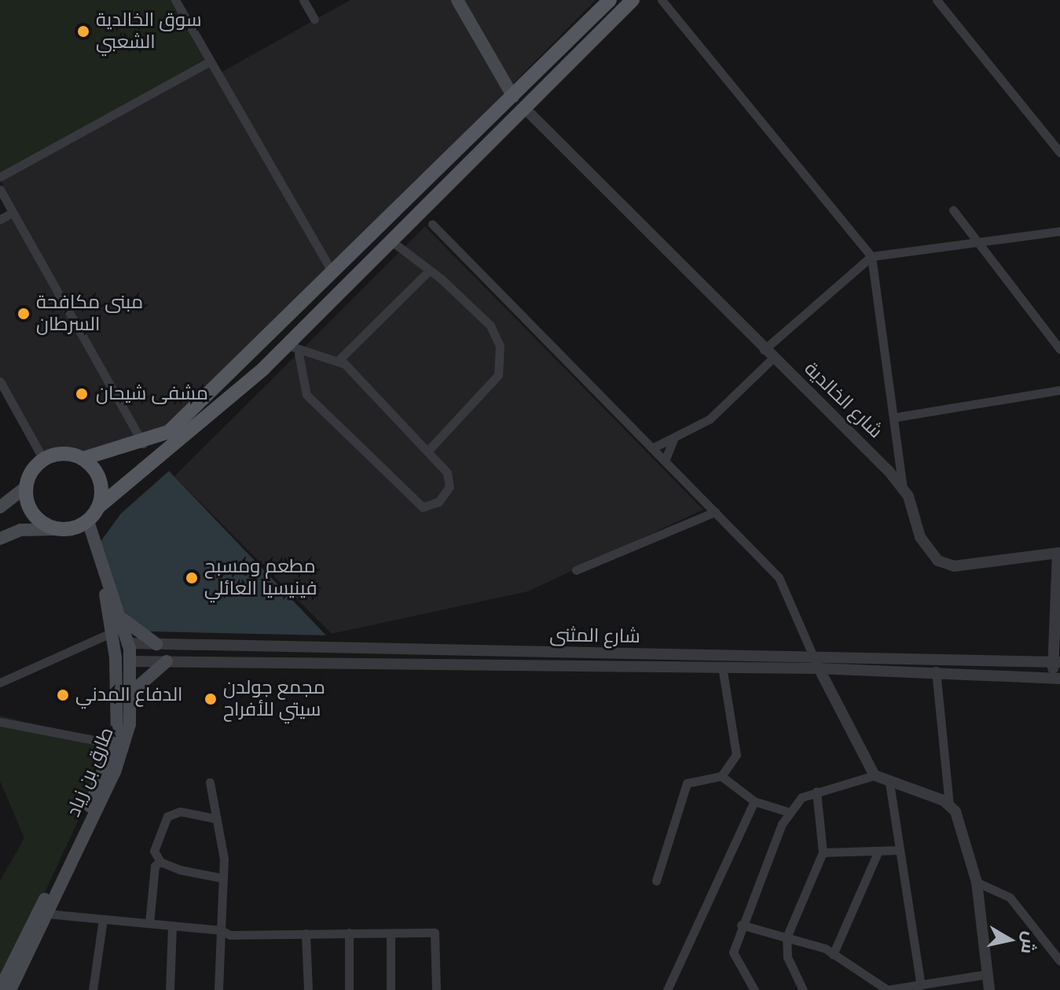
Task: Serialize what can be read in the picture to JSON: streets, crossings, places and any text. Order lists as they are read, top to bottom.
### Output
{
  "streets": {
    "main road": ["طارق بن زياد"],
    "street": ["شارع الخالدية", "شارع المثنى"]
  },
  "crossings": [
    ["شارع الخالدية", "شارع المثنى"],
    ["شارع المثنى", "طارق بن زياد"]
  ],
  "places": [
    "سوق الخالدية الشعبي",
    "مبنى مكافحة السرطان",
    "مشفى شيحان",
    "مطعم ومسبح فينيسيا العائلي",
    "الدفاع المدني",
    "مجمع جولدن سيتي للأفراح"
  ],
  "north": "right"
}
